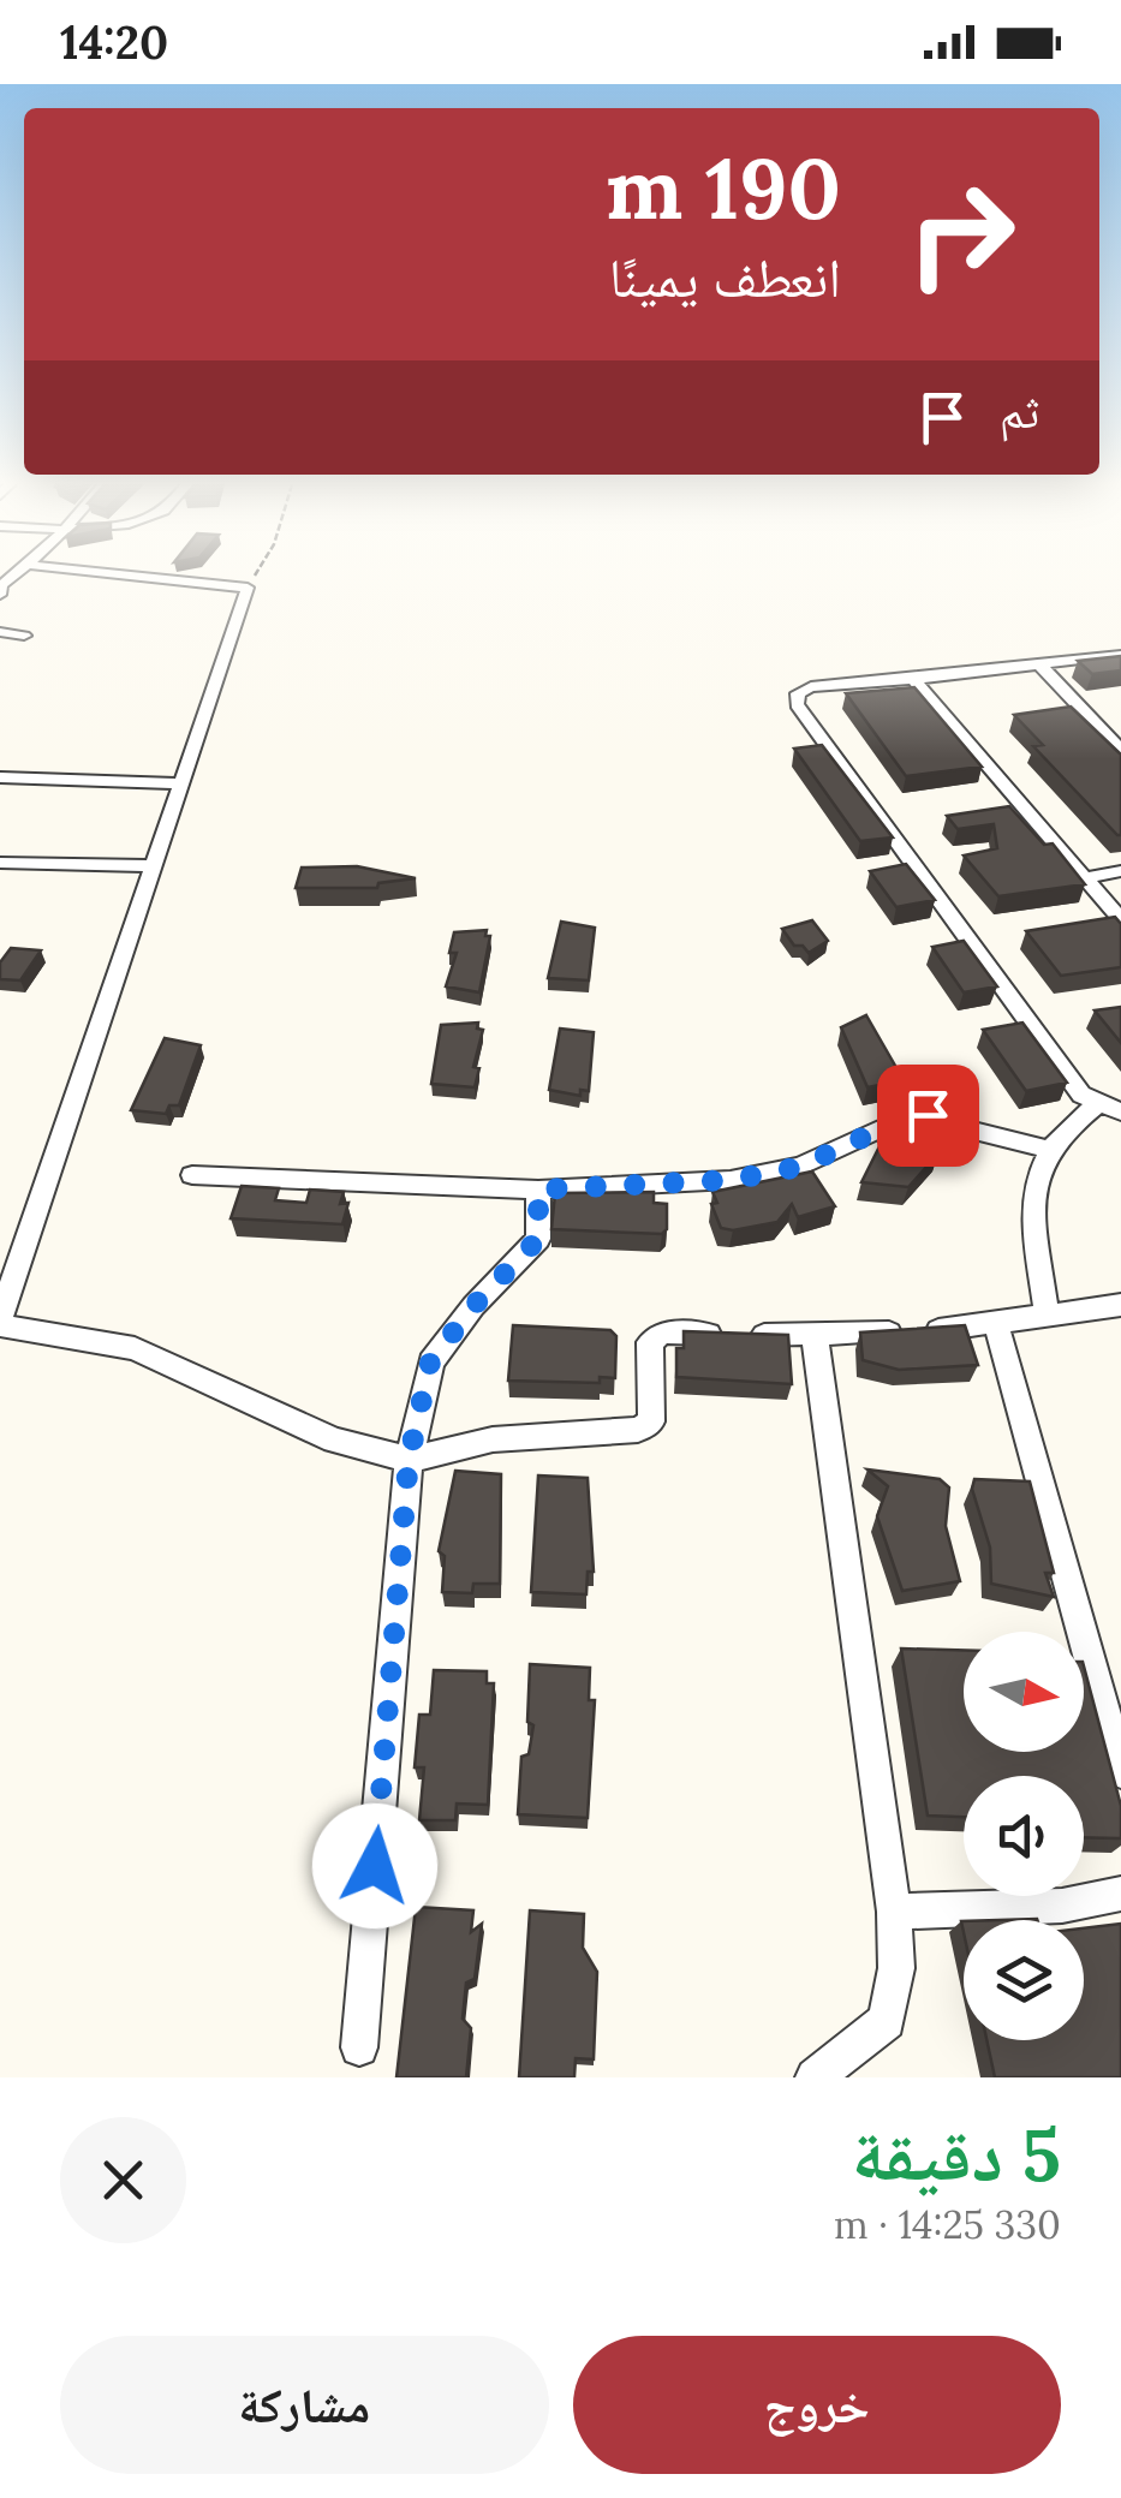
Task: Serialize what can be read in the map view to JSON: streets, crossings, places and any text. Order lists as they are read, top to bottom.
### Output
{
  "north": "right",
  "page": {
    "status": "14:20",
    "turn": ["190 m", "انعطف يمينًا"],
    "then": "ثم",
    "heading": ["5 دقيقة", "330 m · 14:25"],
    "buttons": ["خروج", "مشاركة"]
  }
}
